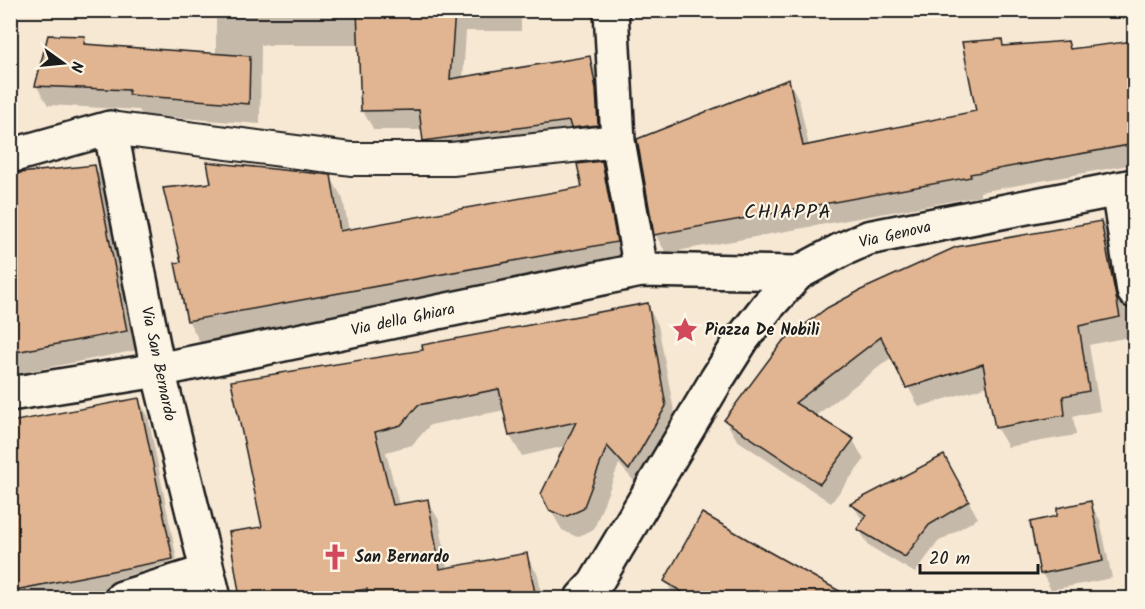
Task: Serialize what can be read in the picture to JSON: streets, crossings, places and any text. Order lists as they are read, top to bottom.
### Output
{
  "streets": {
    "street": ["Via Genova", "Via della Ghiara", "Via San Bernardo"]
  },
  "crossings": [
    ["Via Genova", "Via della Ghiara"],
    ["Via della Ghiara", "Via San Bernardo"]
  ],
  "districts": ["CHIAPPA"],
  "places": {
    "place": ["Piazza De Nobili"],
    "church": ["San Bernardo"]
  },
  "scale_bar": "20 m",
  "north": "right"
}
